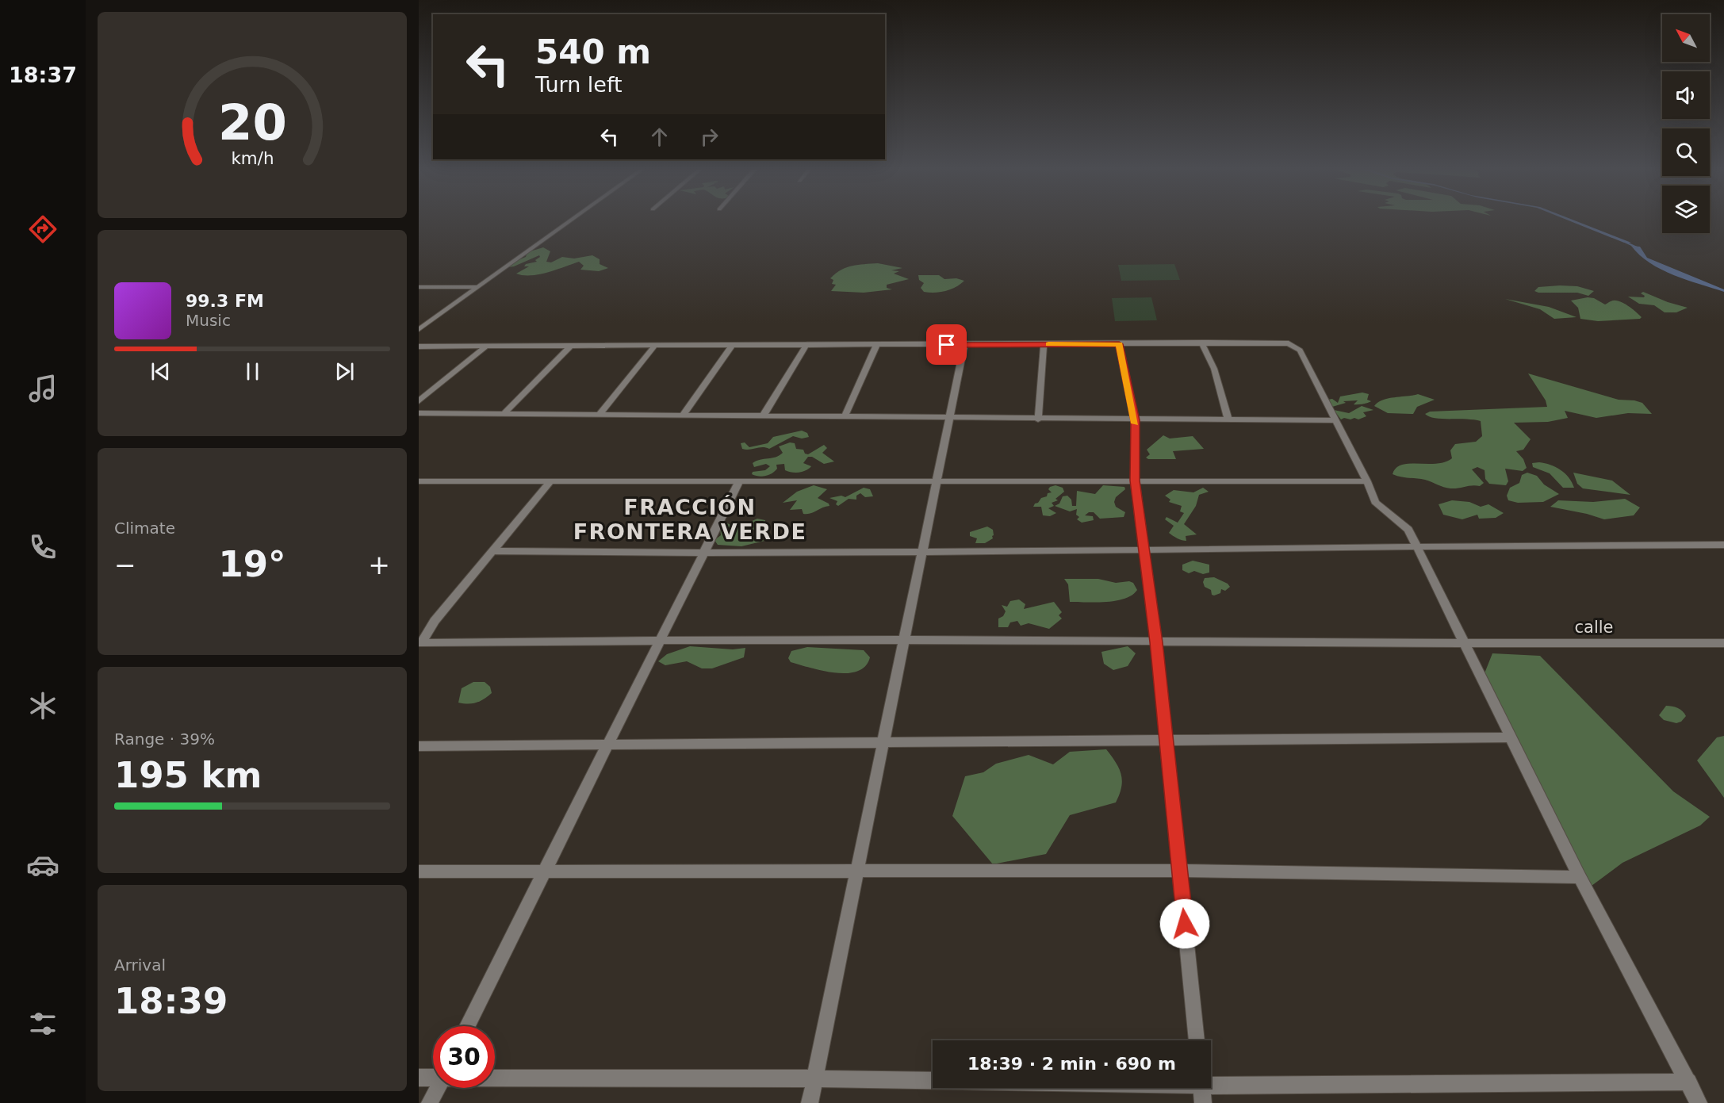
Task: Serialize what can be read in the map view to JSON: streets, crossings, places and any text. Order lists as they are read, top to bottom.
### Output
{
  "streets": {
    "street": ["calle"]
  },
  "districts": ["FRACCIÓN FRONTERA VERDE"],
  "north": "top left",
  "page": {
    "tabs": "18:37",
    "turn": ["540 m", "Turn left"],
    "song": ["99.3 FM", "Music"],
    "tile": [
      "Climate",
      ["Range · 39%", "195 km"],
      ["Arrival", "18:39"]
    ],
    "heat": ["−", "19°", "+"],
    "limit": "30",
    "trip": "18:39 · 2 min · 690 m",
    "gauge": ["20", "km/h"]
  }
}
